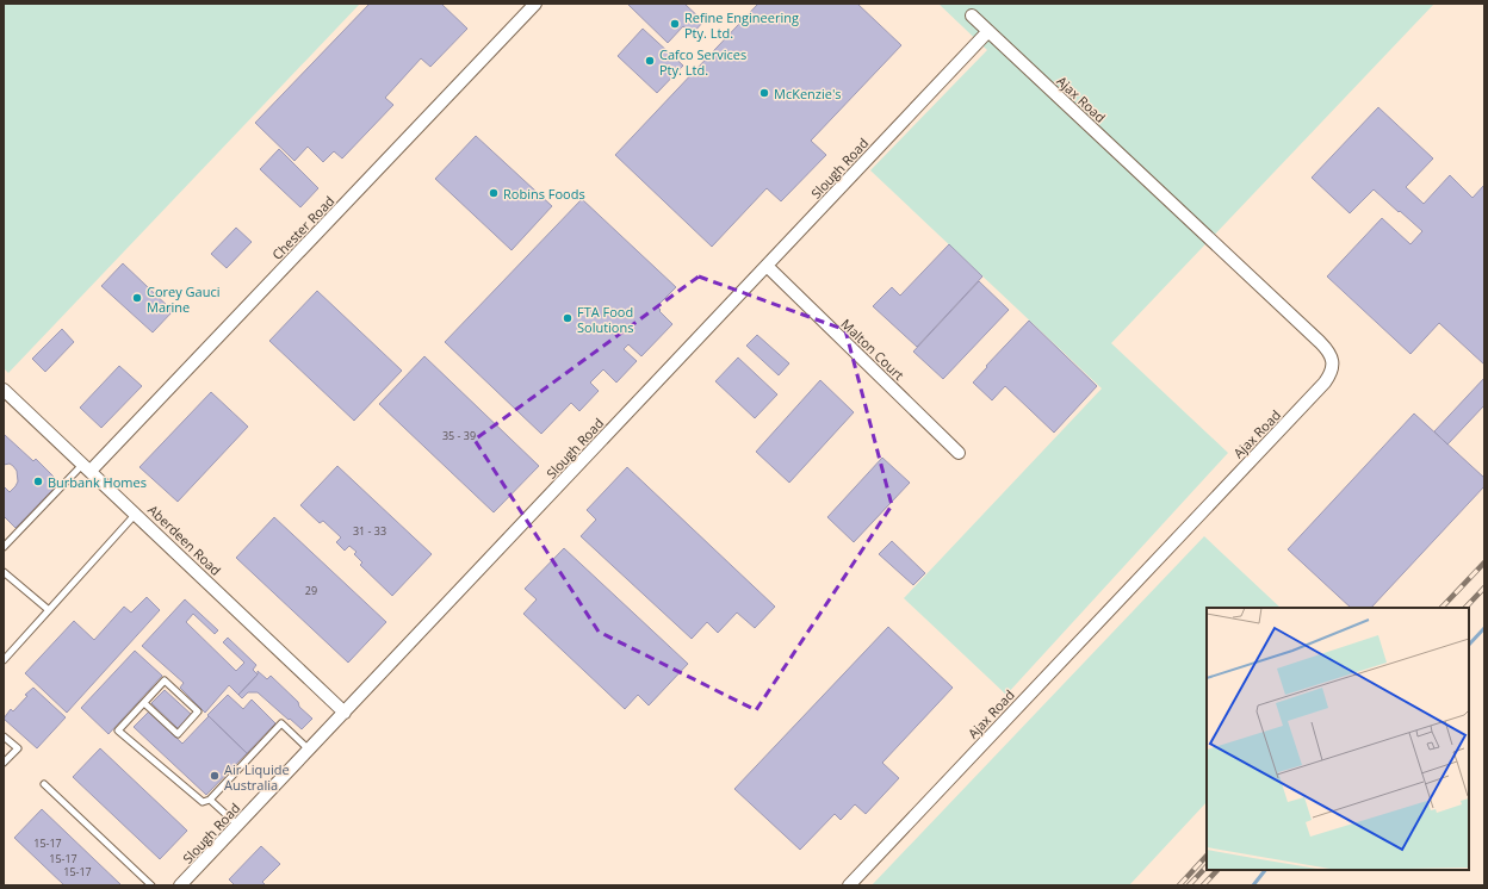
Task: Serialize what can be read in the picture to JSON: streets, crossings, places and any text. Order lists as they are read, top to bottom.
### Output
{
  "streets": {
    "street": [
      "Ajax Road",
      "Slough Road",
      "Chester Road",
      "Malton Court",
      "Aberdeen Road"
    ]
  },
  "crossings": [
    ["Ajax Road", "Slough Road"],
    ["Slough Road", "Malton Court"],
    ["Slough Road", "Aberdeen Road"],
    ["Chester Road", "Aberdeen Road"]
  ],
  "places": [
    "Refine Engineering Pty. Ltd.",
    "Cafco Services Pty. Ltd.",
    "McKenzie's",
    "Robins Foods",
    "Corey Gauci Marine",
    "FTA Food Solutions",
    "Burbank Homes",
    "Air Liquide Australia"
  ],
  "house_numbers": [
    "35 - 39",
    "31 - 33",
    "29",
    "15-17",
    "15-17",
    "15-17"
  ]
}
